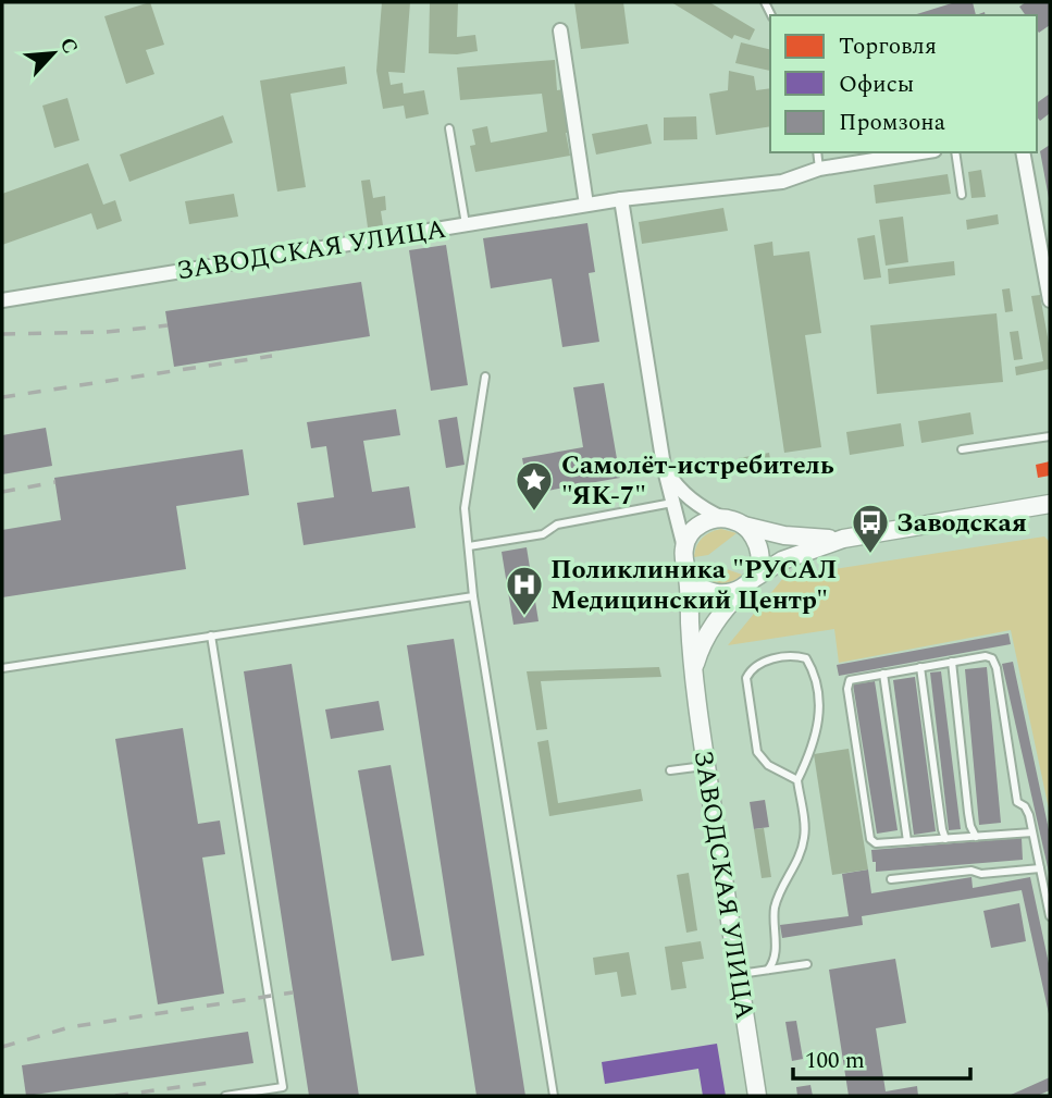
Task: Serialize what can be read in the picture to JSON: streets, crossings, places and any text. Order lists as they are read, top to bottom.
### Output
{
  "streets": {
    "main road": ["ЗАВОДСКАЯ УЛИЦА"]
  },
  "places": {
    "place": ["Самолёт-истребитель \"ЯК-7\""],
    "bus stop": ["Заводская"],
    "hospital": ["Поликлиника \"РУСАЛ Медицинский Центр\""]
  },
  "legend": ["Торговля", "Офисы", "Промзона"],
  "scale_bar": "100 m",
  "north": "top right"
}
